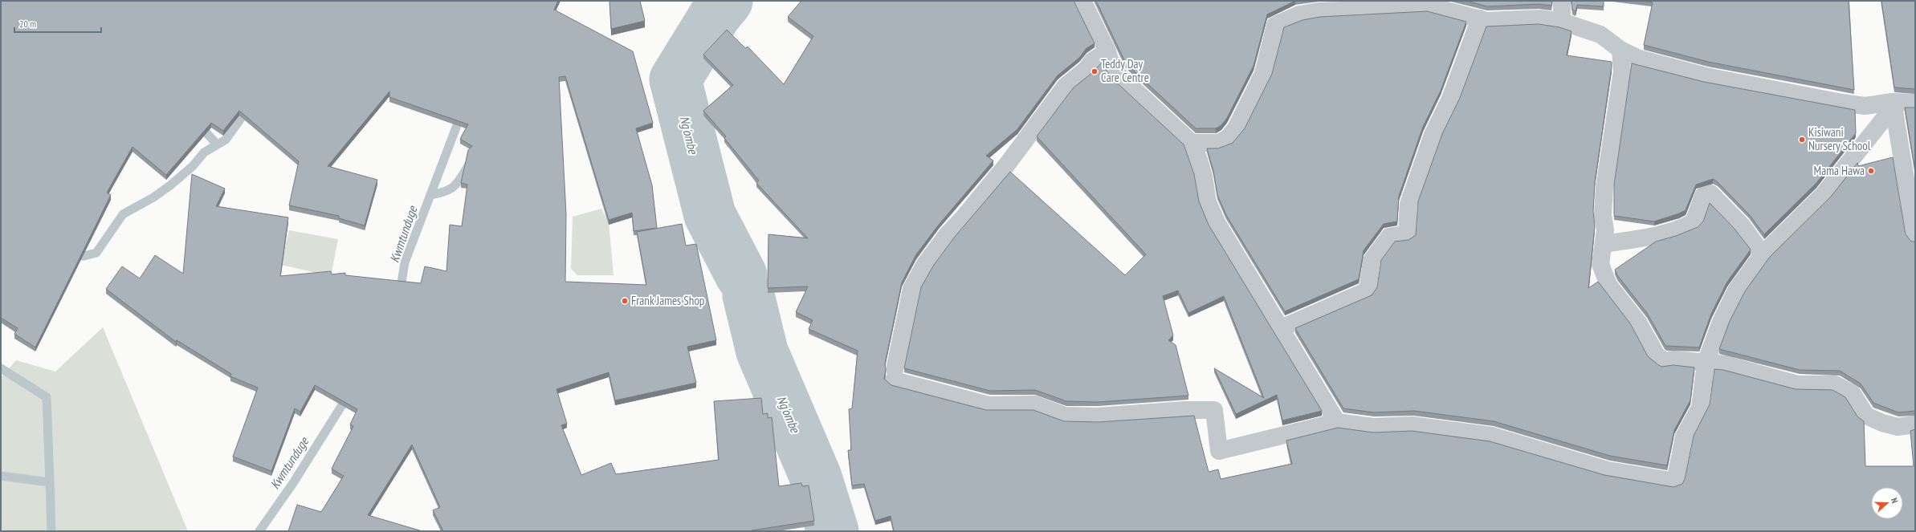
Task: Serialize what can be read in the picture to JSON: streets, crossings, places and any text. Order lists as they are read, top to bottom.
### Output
{
  "water": ["Ng'ombe", "Kwmtunduge"],
  "places": [
    "Teddy Day Care Centre",
    "Kisiwani Nursery School",
    "Mama Hawa",
    "Frank James Shop"
  ],
  "scale_bar": "20 m",
  "north": "right"
}
